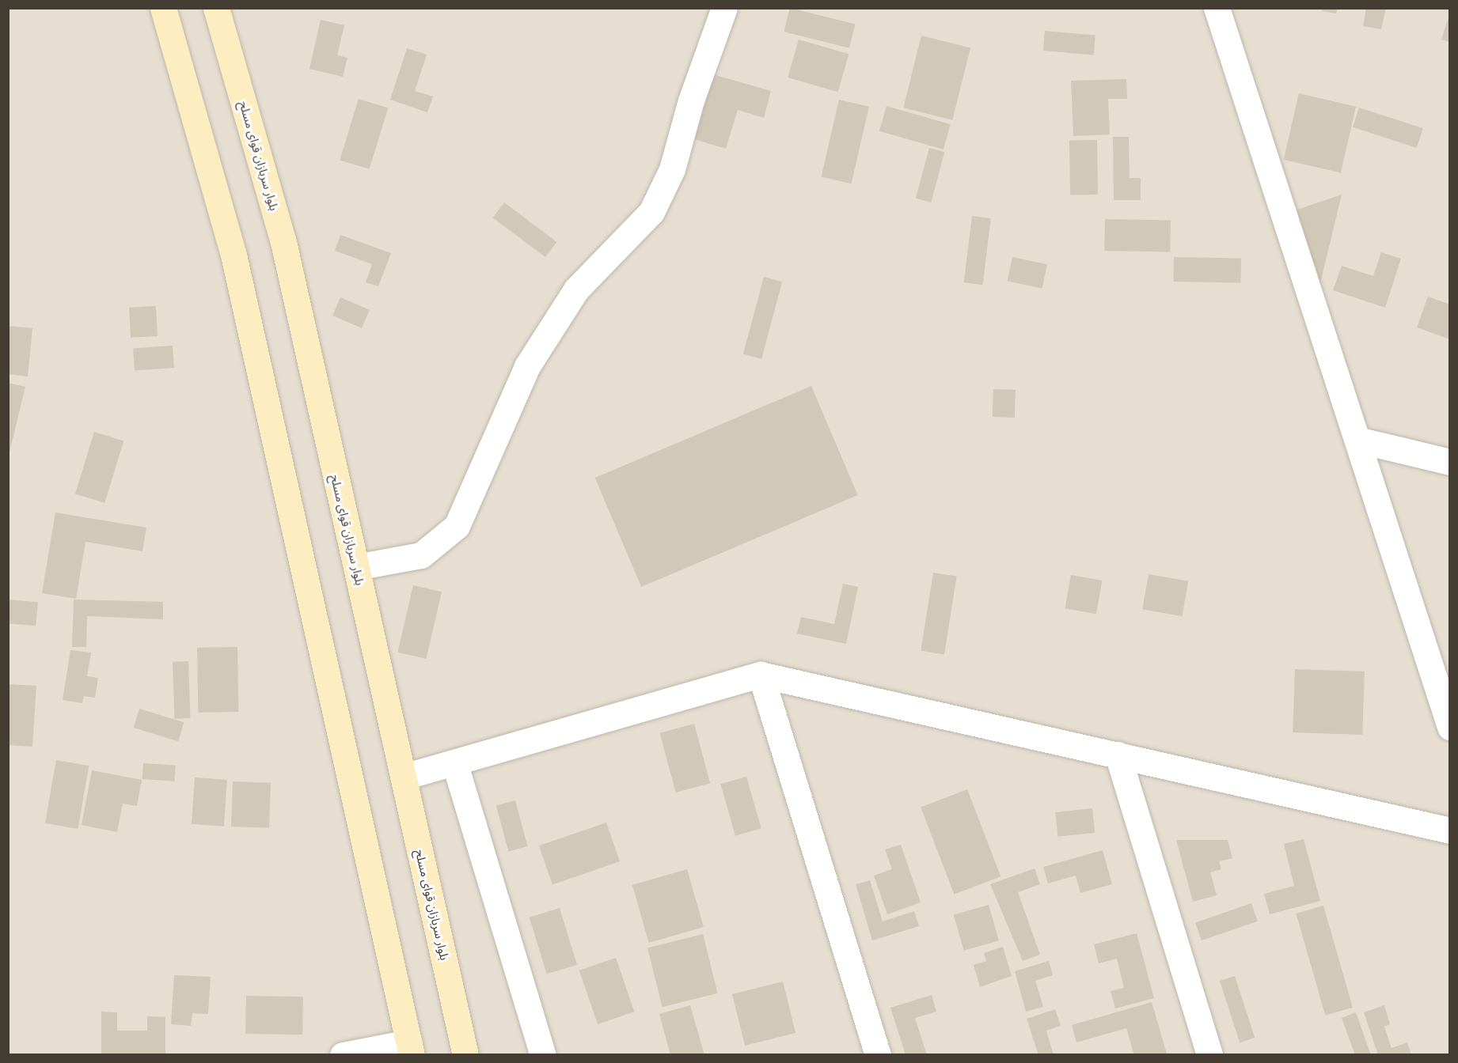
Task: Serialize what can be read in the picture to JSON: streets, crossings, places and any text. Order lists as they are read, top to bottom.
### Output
{
  "streets": {
    "main road": ["بلوار سربازان قوای مسلح"]
  }
}
